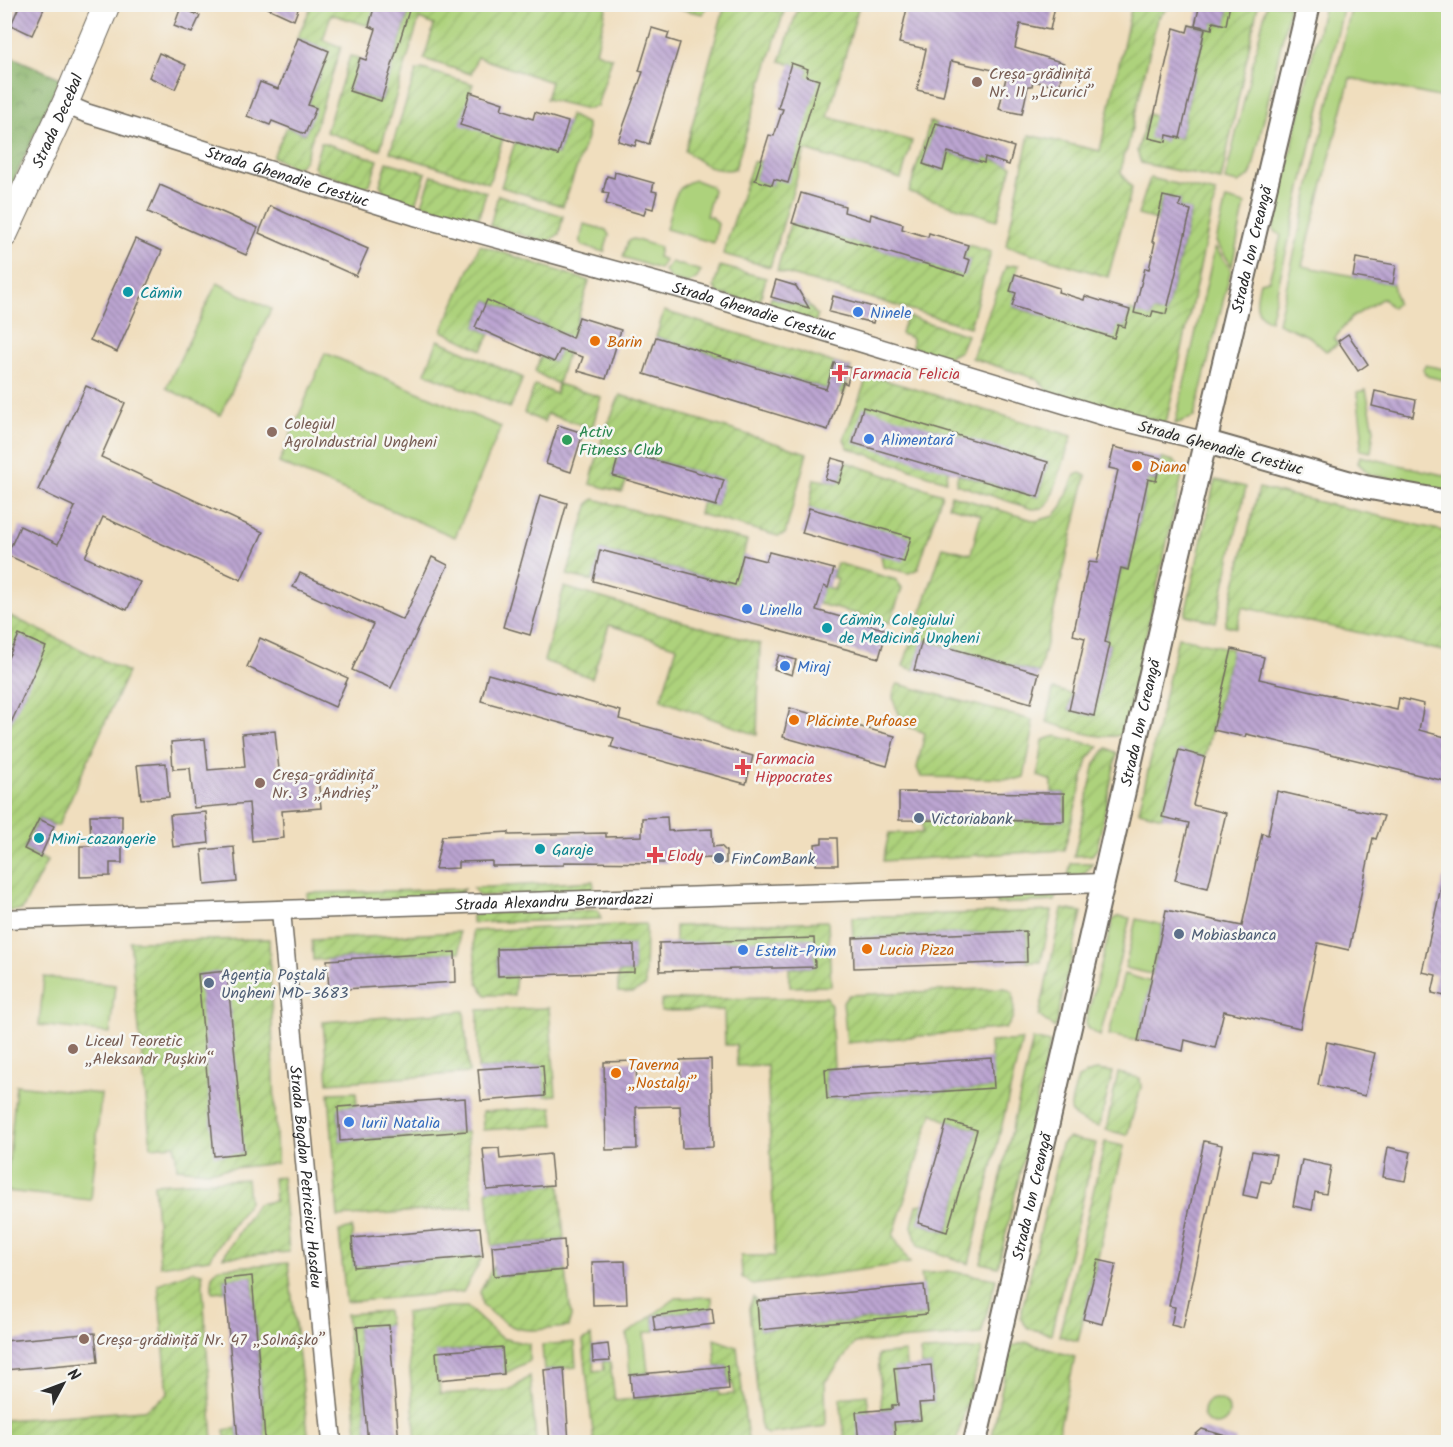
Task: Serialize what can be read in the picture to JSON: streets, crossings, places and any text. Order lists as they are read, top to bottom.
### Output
{
  "streets": {
    "main road": ["Strada Decebal"],
    "street": [
      "Strada Ghenadie Crestiuc",
      "Strada Ion Creangă",
      "Strada Alexandru Bernardazzi",
      "Strada Bogdan Petriceicu Hasdeu"
    ]
  },
  "crossings": [
    ["Strada Decebal", "Strada Ghenadie Crestiuc"],
    ["Strada Ghenadie Crestiuc", "Strada Ion Creangă"],
    ["Strada Ion Creangă", "Strada Alexandru Bernardazzi"],
    ["Strada Alexandru Bernardazzi", "Strada Bogdan Petriceicu Hasdeu"]
  ],
  "places": {
    "other": [
      "Creșa-grădiniță Nr. 11 „Licurici”",
      "Cămin",
      "Ninele",
      "Barin",
      "Colegiul AgroIndustrial Ungheni",
      "Alimentară",
      "Activ Fitness Club",
      "Diana",
      "Linella",
      "Cămin, Colegiului de Medicină Ungheni",
      "Miraj",
      "Plăcinte Pufoase",
      "Creșa-grădiniță Nr. 3 „Andrieș”",
      "Victoriabank",
      "Mini-cazangerie",
      "Garaje",
      "FinComBank",
      "Mobiasbanca",
      "Lucia Pizza",
      "Estelit-Prim",
      "Agenția Poștală Ungheni MD-3683",
      "Liceul Teoretic „Aleksandr Pușkin“",
      "Taverna „Nostalgi”",
      "Iurii Natalia",
      "Creșa-grădiniță Nr. 47 „Solnâșko”"
    ],
    "health": ["Farmacia Felicia", "Farmacia Hippocrates", "Elody"]
  },
  "north": "top right"
}
